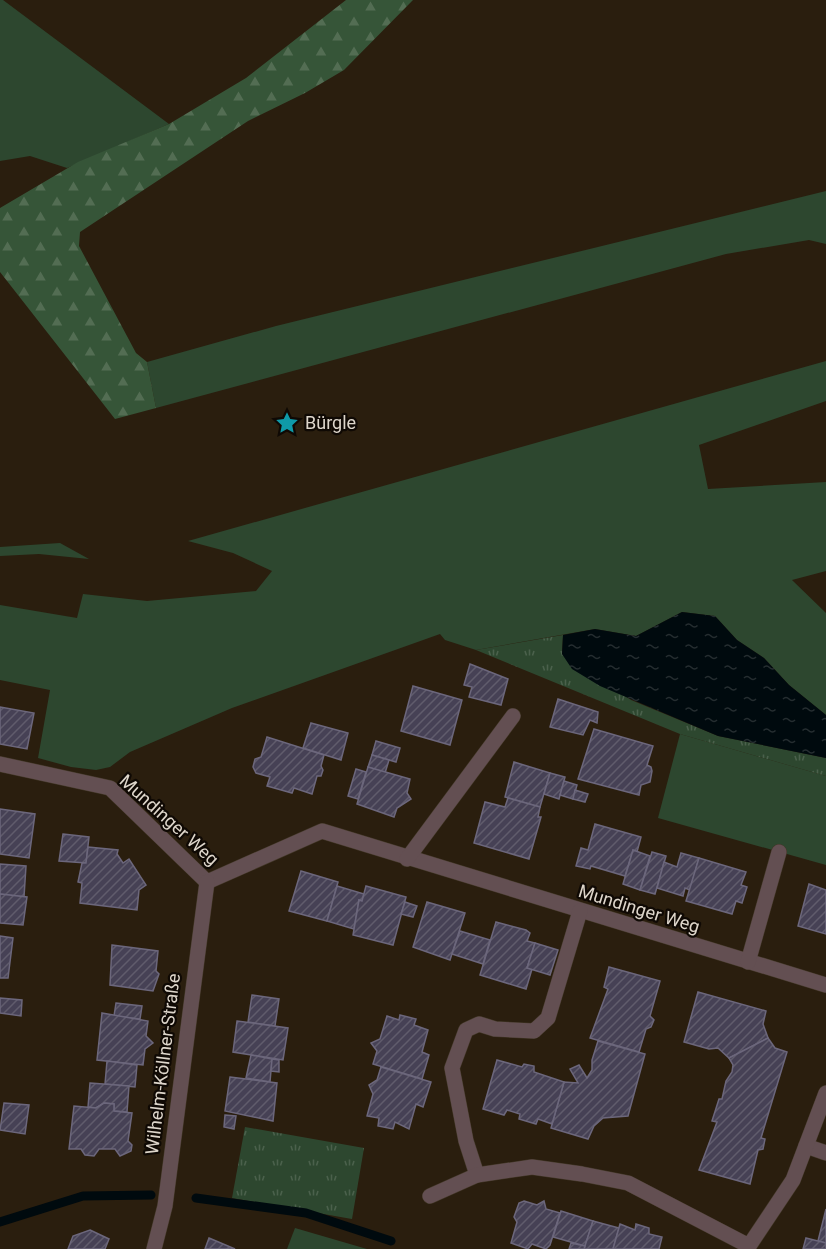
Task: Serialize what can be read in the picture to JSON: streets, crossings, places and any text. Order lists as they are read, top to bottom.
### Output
{
  "streets": {
    "street": ["Mundinger Weg", "Wilhelm-Köllner-Straße"]
  },
  "crossings": [
    ["Mundinger Weg", "Wilhelm-Köllner-Straße"]
  ],
  "places": {
    "place": ["Bürgle"]
  }
}
